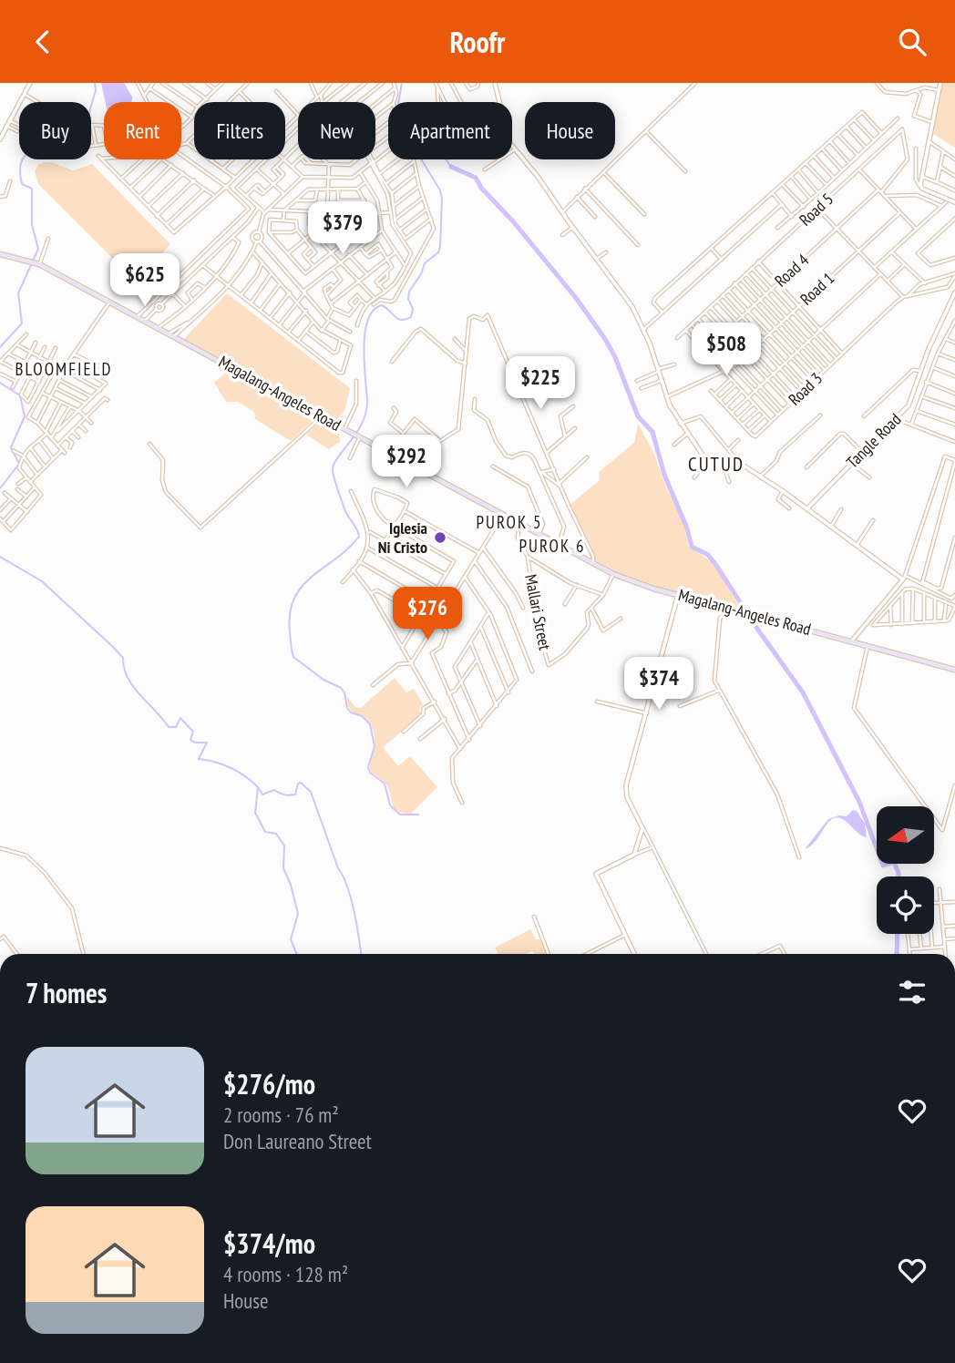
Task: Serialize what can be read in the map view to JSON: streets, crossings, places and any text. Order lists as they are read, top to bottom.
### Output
{
  "streets": {
    "main road": ["Magalang-Angeles Road"],
    "street": [
      "Road 5",
      "Road 4",
      "Road 1",
      "Road 3",
      "Tangle Road",
      "Mallari Street"
    ]
  },
  "crossings": [
    ["Road 5", "Road 4"],
    ["Magalang-Angeles Road", "Mallari Street"]
  ],
  "districts": [
    "BLOOMFIELD",
    "CUTUD",
    "PUROK 5",
    "PUROK 6"
  ],
  "places": ["Iglesia Ni Cristo"],
  "north": "left",
  "page": {
    "header": "Roofr",
    "chip": [
      "Buy",
      "Rent",
      "Filters",
      "New",
      "Apartment",
      "House"
    ],
    "price": [
      "$379",
      "$625",
      "$508",
      "$225",
      "$292",
      "$276",
      "$374"
    ],
    "heading": "7 homes",
    "list": [
      {
        "name": "$276/mo",
        "note": "2 rooms · 76 m² · Don Laureano Street"
      },
      {
        "name": "$374/mo",
        "note": "4 rooms · 128 m² · House"
      }
    ]
  }
}
